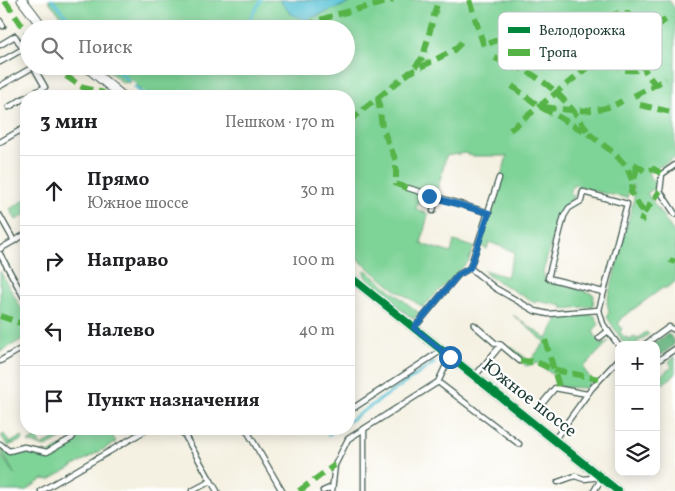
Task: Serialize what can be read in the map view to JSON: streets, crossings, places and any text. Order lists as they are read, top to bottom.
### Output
{
  "streets": {
    "street": ["Южное шоссе"]
  },
  "legend": ["Велодорожка", "Тропа"],
  "page": {
    "search": "Поиск",
    "heading": ["3 мин", "Пешком · 170 m"],
    "list": [
      ["Прямо", "Южное шоссе", "30 m"],
      ["Направо", "100 m"],
      ["Налево", "40 m"],
      "Пункт назначения"
    ],
    "map_buttons": ["+", "−"]
  }
}
